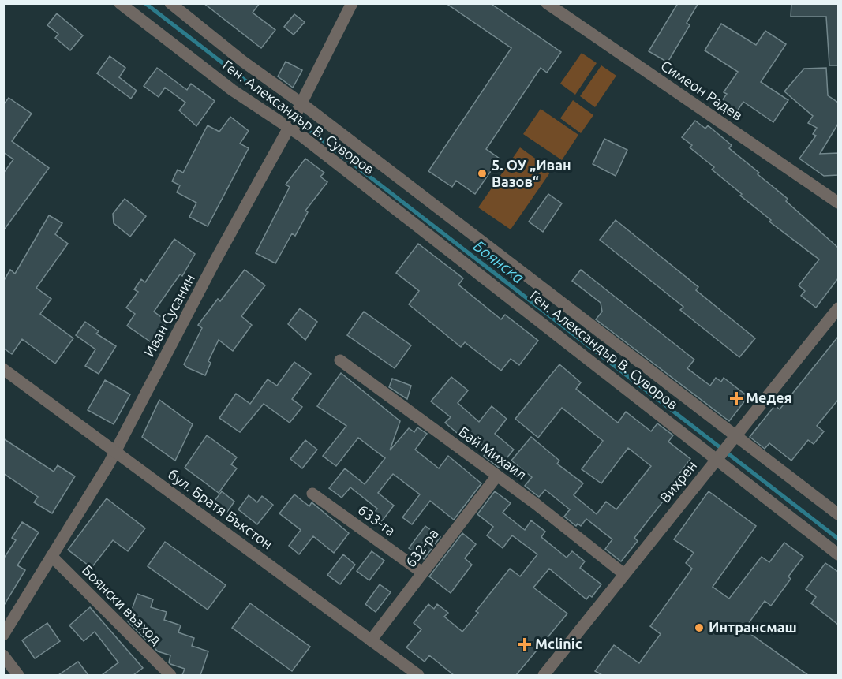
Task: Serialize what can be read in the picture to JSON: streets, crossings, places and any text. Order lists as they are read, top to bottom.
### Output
{
  "streets": {
    "street": [
      "Симеон Радев",
      "Ген. Александър В. Суворов",
      "Иван Сусанин",
      "Бай Михаил",
      "Вихрен",
      "бул. Братя Бъкстон",
      "633-та",
      "632-ра",
      "Боянски възход"
    ]
  },
  "crossings": [
    ["Ген. Александър В. Суворов", "Иван Сусанин"],
    ["Ген. Александър В. Суворов", "Вихрен"],
    ["Иван Сусанин", "бул. Братя Бъкстон"],
    ["Иван Сусанин", "Боянски възход"],
    ["Бай Михаил", "Вихрен"],
    ["Бай Михаил", "632-ра"],
    ["бул. Братя Бъкстон", "632-ра"],
    ["633-та", "632-ра"]
  ],
  "water": ["Боянска"],
  "places": {
    "other": ["5. ОУ „Иван Вазов“", "Интрансмаш"],
    "health": ["Медея", "Mclinic"]
  }
}
